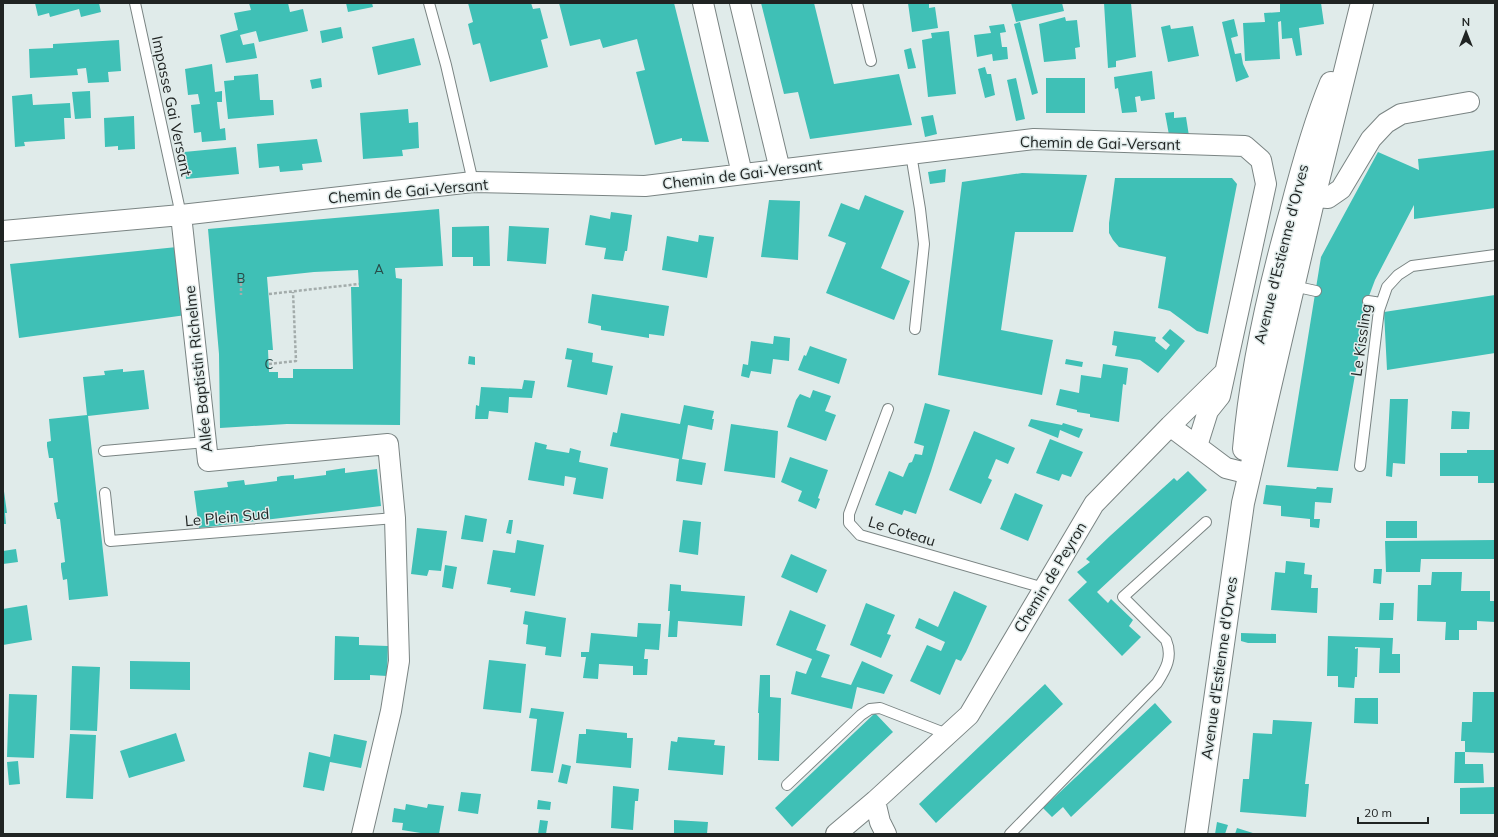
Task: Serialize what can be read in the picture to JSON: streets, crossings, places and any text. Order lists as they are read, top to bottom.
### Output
{
  "streets": {
    "street": [
      "Chemin de Gai-Versant",
      "Avenue d'Estienne d'Orves",
      "Allée Baptistin Richelme",
      "Chemin de Peyron"
    ],
    "lane": [
      "Impasse Gai Versant",
      "Le Kissling",
      "Le Plein Sud",
      "Le Coteau"
    ]
  },
  "crossings": [
    ["Impasse Gai Versant", "Chemin de Gai-Versant"],
    ["Impasse Gai Versant", "Allée Baptistin Richelme"],
    ["Chemin de Gai-Versant", "Allée Baptistin Richelme"],
    ["Allée Baptistin Richelme", "Le Plein Sud"],
    ["Le Coteau", "Chemin de Peyron"]
  ],
  "house_numbers": ["A", "B", "C"],
  "scale_bar": "20 m",
  "north": "top"
}
